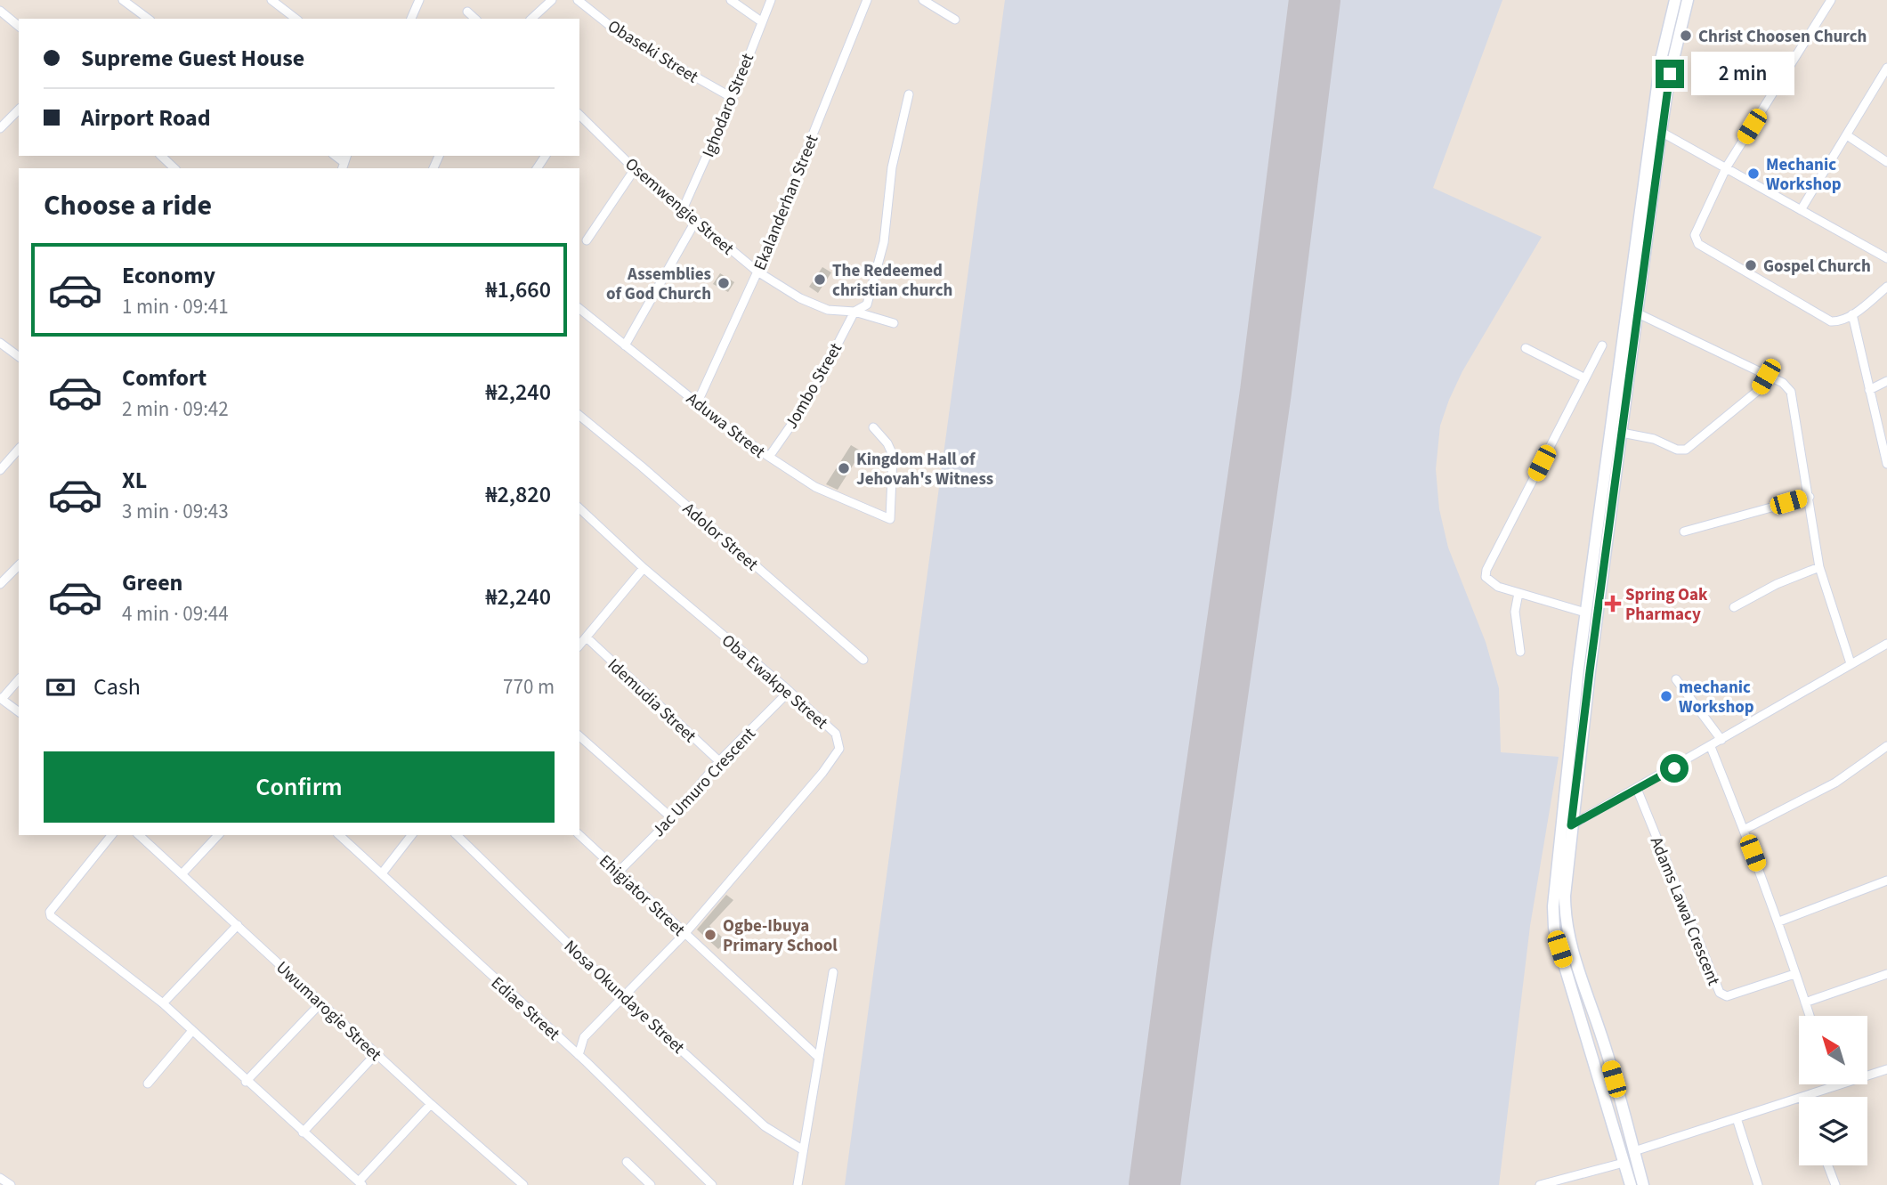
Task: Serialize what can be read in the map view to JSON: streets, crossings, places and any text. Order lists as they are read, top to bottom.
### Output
{
  "streets": {
    "street": [
      "Obaseki Street",
      "Ighodaro Street",
      "Ekalanderhan Street",
      "Osemwengie Street",
      "Jombo Street",
      "Aduwa Street",
      "Adolor Street",
      "Oba Ewakpe Street",
      "Idemudia Street",
      "Jac Umuro Crescent",
      "Ehigiator Street",
      "Adams Lawal Crescent",
      "Nosa Okundaye Street",
      "Ediae Street",
      "Uwumarogie Street"
    ]
  },
  "crossings": [
    ["Obaseki Street", "Ighodaro Street"],
    ["Ighodaro Street", "Osemwengie Street"],
    ["Ekalanderhan Street", "Osemwengie Street"],
    ["Ekalanderhan Street", "Aduwa Street"],
    ["Osemwengie Street", "Jombo Street"],
    ["Jombo Street", "Aduwa Street"],
    ["Oba Ewakpe Street", "Jac Umuro Crescent"],
    ["Oba Ewakpe Street", "Ehigiator Street"],
    ["Idemudia Street", "Jac Umuro Crescent"],
    ["Jac Umuro Crescent", "Ehigiator Street"]
  ],
  "places": {
    "other": [
      "Christ Choosen Church",
      "Mechanic Workshop",
      "Gospel Church",
      "The Redeemed christian church",
      "Assemblies of God Church",
      "Kingdom Hall of Jehovah's Witness",
      "mechanic Workshop",
      "Ogbe-Ibuya Primary School"
    ],
    "health": ["Spring Oak Pharmacy"]
  },
  "north": "top left",
  "page": {
    "banner": ["Supreme Guest House", "Airport Road"],
    "bubble": "2 min",
    "heading": "Choose a ride",
    "list": [
      {
        "name": "Economy",
        "note": "1 min · 09:41",
        "value": "₦1,660"
      },
      {
        "name": "Comfort",
        "note": "2 min · 09:42",
        "value": "₦2,240"
      },
      {
        "name": "XL",
        "note": "3 min · 09:43",
        "value": "₦2,820"
      },
      {
        "name": "Green",
        "note": "4 min · 09:44",
        "value": "₦2,240"
      }
    ],
    "pay": ["Cash", "770 m"],
    "buttons": "Confirm"
  }
}
